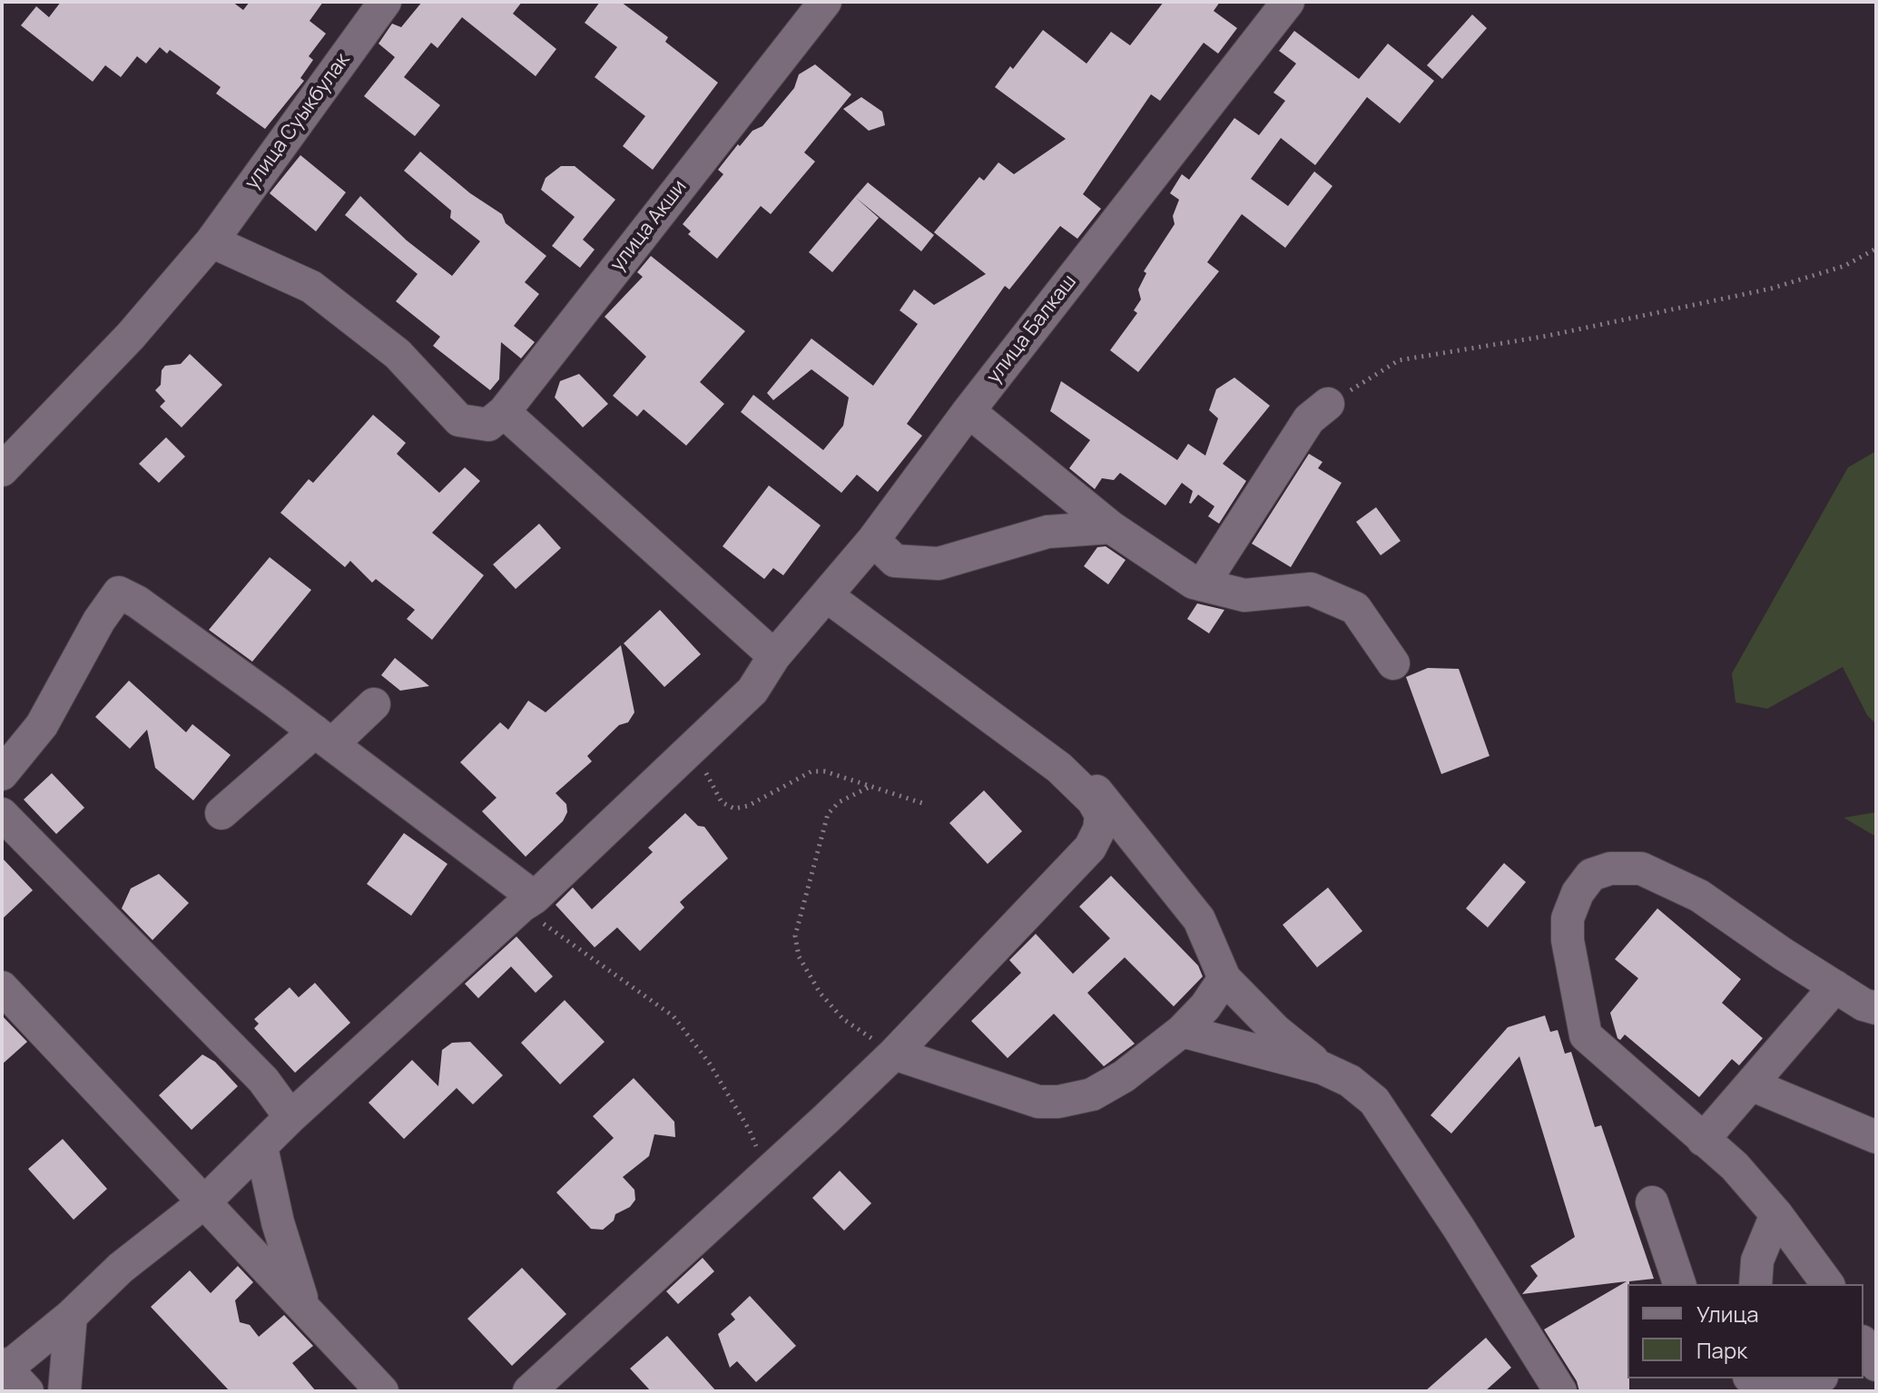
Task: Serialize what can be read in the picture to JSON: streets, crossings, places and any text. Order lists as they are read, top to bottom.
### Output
{
  "streets": {
    "street": ["улица Суыкбулак", "улица Акши", "улица Балкаш"]
  },
  "legend": ["Улица", "Парк"]
}
